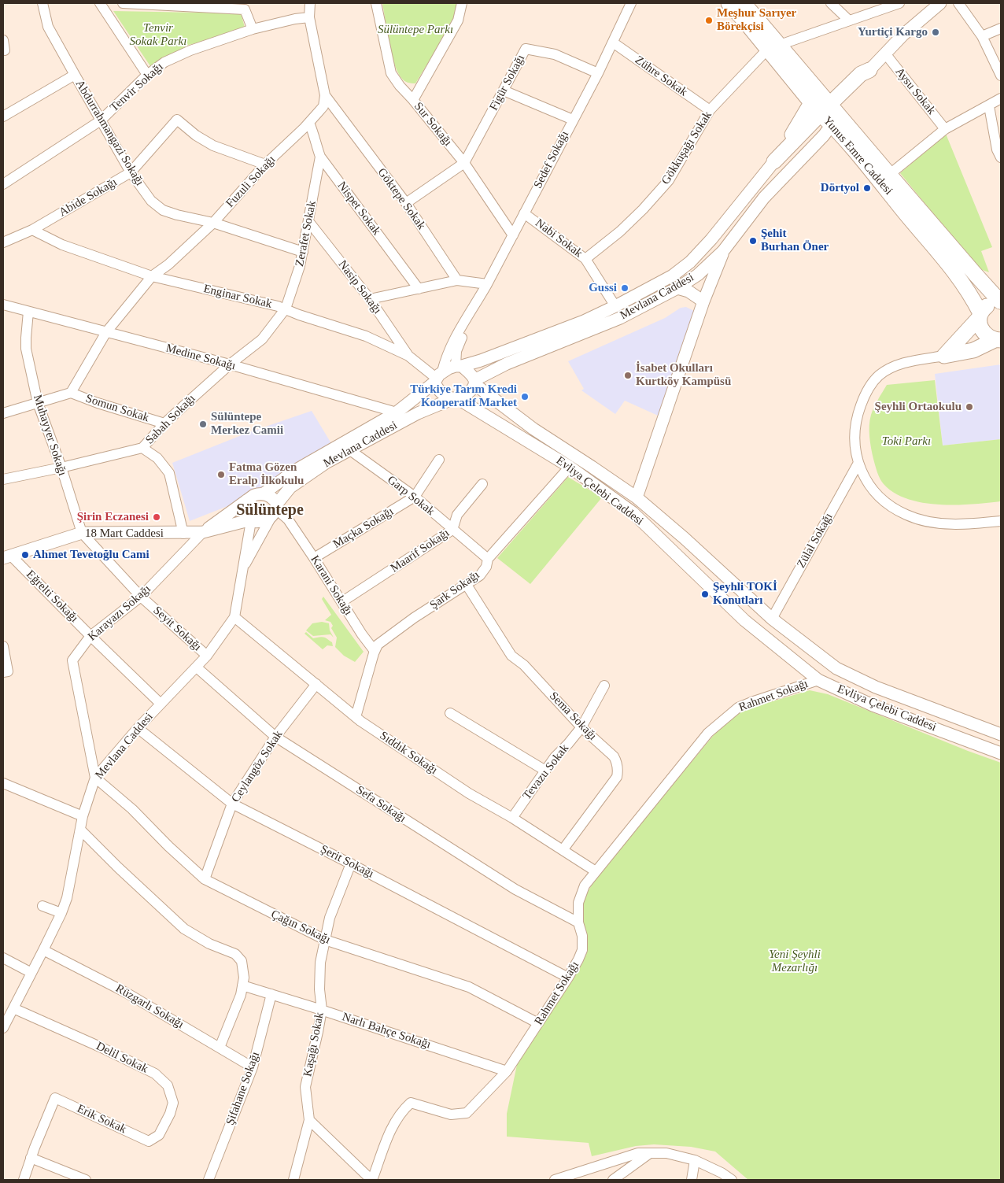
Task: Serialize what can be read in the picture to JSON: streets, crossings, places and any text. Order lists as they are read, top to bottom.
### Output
{
  "streets": {
    "main road": ["Yunus Emre Caddesi"],
    "street": [
      "Zühre Sokak",
      "Figür Sokağı",
      "Tenvir Sokağı",
      "Aysu Sokak",
      "Sur Sokağı",
      "Abdurrahmangazi Sokağı",
      "Gökkuşağı Sokak",
      "Sedef Sokağı",
      "Fuzuli Sokağı",
      "Abide Sokağı",
      "Göktepe Sokak",
      "Nispet Sokak",
      "Zerafet Sokak",
      "Nabi Sokak",
      "Nasip Sokağı",
      "Enginar Sokak",
      "Mevlana Caddesi",
      "Medine Sokağı",
      "Somun Sokak",
      "Sabah Sokağı",
      "Muhayyer Sokağı",
      "Evliya Çelebi Caddesi",
      "Garp Sokak",
      "Maçka Sokağı",
      "18 Mart Caddesi",
      "Zülal Sokağı",
      "Maarif Sokağı",
      "Karani Sokağı",
      "Şark Sokağı",
      "Eğrelti Sokağı",
      "Karayazı Sokağı",
      "Seyit Sokağı",
      "Rahmet Sokağı",
      "Sema Sokağı",
      "Sıddık Sokağı",
      "Ceylangöz Sokak",
      "Tevazu Sokak",
      "Sefa Sokağı",
      "Şerit Sokağı",
      "Çağın Sokağı",
      "Rüzgarlı Sokağı",
      "Narlı Bahçe Sokağı",
      "Kaşağı Sokak",
      "Delil Sokak",
      "Şifahane Sokağı",
      "Erik Sokak"
    ]
  },
  "crossings": [
    ["Zühre Sokak", "Gökkuşağı Sokak"],
    ["Zühre Sokak", "Sedef Sokağı"],
    ["Figür Sokağı", "Sur Sokağı"],
    ["Figür Sokağı", "Sedef Sokağı"],
    ["Tenvir Sokağı", "Abdurrahmangazi Sokağı"],
    ["Sur Sokağı", "Sedef Sokağı"],
    ["Abdurrahmangazi Sokağı", "Fuzuli Sokağı"],
    ["Abdurrahmangazi Sokağı", "Abide Sokağı"],
    ["Abdurrahmangazi Sokağı", "Zerafet Sokak"],
    ["Gökkuşağı Sokak", "Yunus Emre Caddesi"],
    ["Gökkuşağı Sokak", "Nabi Sokak"],
    ["Yunus Emre Caddesi", "Mevlana Caddesi"],
    ["Sedef Sokağı", "Nabi Sokak"],
    ["Fuzuli Sokağı", "Abide Sokağı"],
    ["Fuzuli Sokağı", "Göktepe Sokak"],
    ["Fuzuli Sokağı", "Nispet Sokak"],
    ["Fuzuli Sokağı", "Enginar Sokak"],
    ["Fuzuli Sokağı", "Medine Sokağı"],
    ["Fuzuli Sokağı", "Somun Sokak"],
    ["Abide Sokağı", "Enginar Sokak"],
    ["Nispet Sokak", "Zerafet Sokak"],
    ["Zerafet Sokak", "Nasip Sokağı"],
    ["Zerafet Sokak", "Enginar Sokak"],
    ["Zerafet Sokak", "Sabah Sokağı"],
    ["Nabi Sokak", "Mevlana Caddesi"],
    ["Nasip Sokağı", "Enginar Sokak"],
    ["Enginar Sokak", "Mevlana Caddesi"],
    ["Enginar Sokak", "Sabah Sokağı"],
    ["Enginar Sokak", "Evliya Çelebi Caddesi"],
    ["Mevlana Caddesi", "Medine Sokağı"],
    ["Mevlana Caddesi", "Evliya Çelebi Caddesi"],
    ["Mevlana Caddesi", "Garp Sokak"],
    ["Mevlana Caddesi", "18 Mart Caddesi"],
    ["Mevlana Caddesi", "Karani Sokağı"],
    ["Mevlana Caddesi", "Eğrelti Sokağı"],
    ["Mevlana Caddesi", "Karayazı Sokağı"],
    ["Mevlana Caddesi", "Seyit Sokağı"],
    ["Mevlana Caddesi", "Sıddık Sokağı"],
    ["Mevlana Caddesi", "Sefa Sokağı"],
    ["Mevlana Caddesi", "Şerit Sokağı"],
    ["Mevlana Caddesi", "Çağın Sokağı"],
    ["Mevlana Caddesi", "Rüzgarlı Sokağı"],
    ["Mevlana Caddesi", "Delil Sokak"],
    ["Medine Sokağı", "Sabah Sokağı"],
    ["Medine Sokağı", "Muhayyer Sokağı"],
    ["Somun Sokak", "Sabah Sokağı"],
    ["Sabah Sokağı", "Muhayyer Sokağı"],
    ["Muhayyer Sokağı", "18 Mart Caddesi"],
    ["Muhayyer Sokağı", "Seyit Sokağı"],
    ["Evliya Çelebi Caddesi", "Zülal Sokağı"],
    ["Evliya Çelebi Caddesi", "Şark Sokağı"],
    ["Evliya Çelebi Caddesi", "Rahmet Sokağı"],
    ["Garp Sokak", "Maçka Sokağı"],
    ["Garp Sokak", "Maarif Sokağı"],
    ["Garp Sokak", "Şark Sokağı"],
    ["Maçka Sokağı", "Karani Sokağı"],
    ["18 Mart Caddesi", "Karani Sokağı"],
    ["18 Mart Caddesi", "Eğrelti Sokağı"],
    ["18 Mart Caddesi", "Karayazı Sokağı"],
    ["18 Mart Caddesi", "Seyit Sokağı"],
    ["Maarif Sokağı", "Karani Sokağı"],
    ["Karani Sokağı", "Şark Sokağı"],
    ["Şark Sokağı", "Sema Sokağı"],
    ["Şark Sokağı", "Sıddık Sokağı"],
    ["Eğrelti Sokağı", "Karayazı Sokağı"],
    ["Karayazı Sokağı", "Seyit Sokağı"],
    ["Karayazı Sokağı", "Çağın Sokağı"],
    ["Rahmet Sokağı", "Sıddık Sokağı"],
    ["Rahmet Sokağı", "Sefa Sokağı"],
    ["Rahmet Sokağı", "Şerit Sokağı"],
    ["Rahmet Sokağı", "Çağın Sokağı"],
    ["Rahmet Sokağı", "Narlı Bahçe Sokağı"],
    ["Sema Sokağı", "Sıddık Sokağı"],
    ["Sema Sokağı", "Tevazu Sokak"],
    ["Sıddık Sokağı", "Ceylangöz Sokak"],
    ["Sıddık Sokağı", "Tevazu Sokak"],
    ["Ceylangöz Sokak", "Sefa Sokağı"],
    ["Ceylangöz Sokak", "Şerit Sokağı"],
    ["Ceylangöz Sokak", "Çağın Sokağı"],
    ["Şerit Sokağı", "Kaşağı Sokak"],
    ["Çağın Sokağı", "Kaşağı Sokak"],
    ["Rüzgarlı Sokağı", "Şifahane Sokağı"],
    ["Narlı Bahçe Sokağı", "Kaşağı Sokak"],
    ["Narlı Bahçe Sokağı", "Şifahane Sokağı"],
    ["Delil Sokak", "Erik Sokak"]
  ],
  "districts": ["Sülüntepe"],
  "parks": [
    "Tenvir Sokak Parkı",
    "Sülüntepe Parkı",
    "Toki Parkı",
    "Yeni Şeyhli Mezarlığı"
  ],
  "places": [
    "Meşhur Sarıyer Börekçisi",
    "Yurtiçi Kargo",
    "Dörtyol",
    "Şehit Burhan Öner",
    "Gussi",
    "İsabet Okulları Kurtköy Kampüsü",
    "Türkiye Tarım Kredi Kooperatif Market",
    "Şeyhli Ortaokulu",
    "Sülüntepe Merkez Camii",
    "Fatma Gözen Eralp İlkokulu",
    "Şirin Eczanesi",
    "Ahmet Tevetoğlu Cami",
    "Şeyhli TOKİ Konutları"
  ]
}
